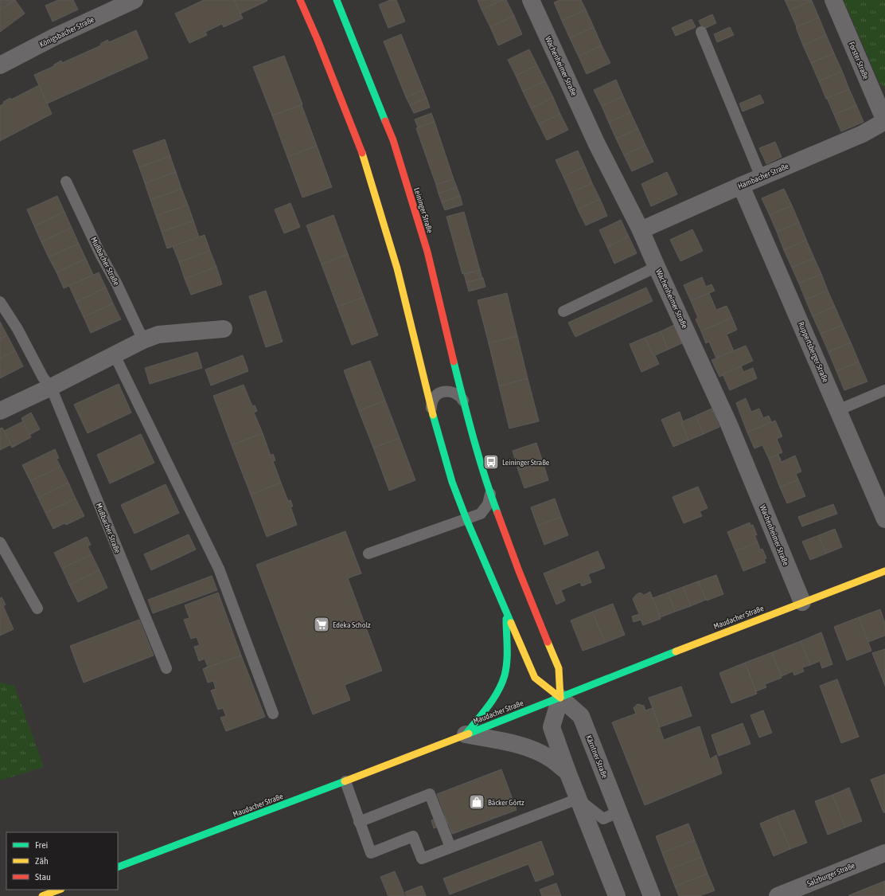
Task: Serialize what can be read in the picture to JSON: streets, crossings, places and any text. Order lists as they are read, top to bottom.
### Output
{
  "streets": {
    "street": [
      "Königsbacher Straße",
      "Forster Straße",
      "Wachenheimer Straße",
      "Hambacher Straße",
      "Leininger Straße",
      "Ruppertsberger Straße",
      "Maudacher Straße",
      "Kärntner Straße",
      "Salzburger Straße"
    ],
    "lane": ["Mußbacher Straße"]
  },
  "crossings": [
    ["Forster Straße", "Hambacher Straße"],
    ["Wachenheimer Straße", "Hambacher Straße"],
    ["Wachenheimer Straße", "Maudacher Straße"],
    ["Hambacher Straße", "Ruppertsberger Straße"],
    ["Leininger Straße", "Maudacher Straße"],
    ["Leininger Straße", "Kärntner Straße"],
    ["Maudacher Straße", "Kärntner Straße"]
  ],
  "places": {
    "bus stop": ["Leininger Straße"],
    "supermarket": ["Edeka Scholz"],
    "shop": ["Bäcker Görtz"]
  },
  "legend": ["Frei", "Zäh", "Stau"]
}
